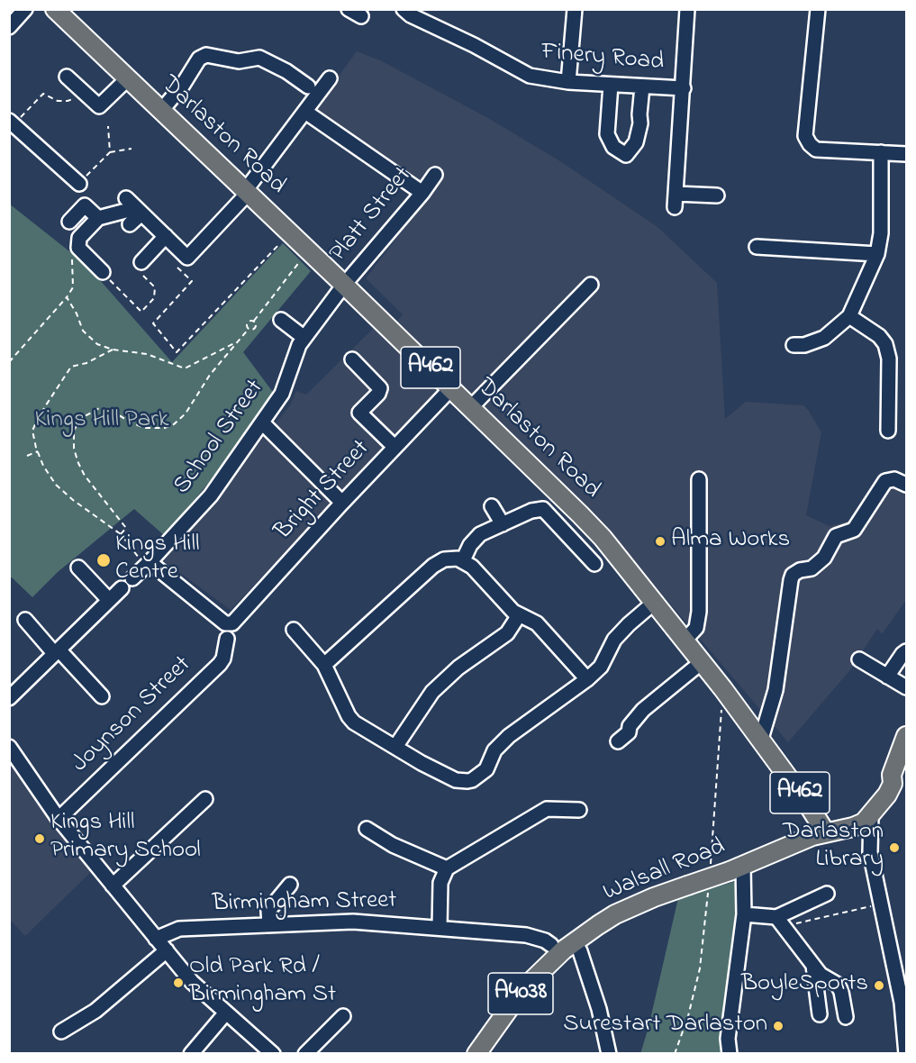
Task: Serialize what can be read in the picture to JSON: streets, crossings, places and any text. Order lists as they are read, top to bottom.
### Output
{
  "streets": {
    "main road": [
      "Darlaston Road",
      "A462",
      "Walsall Road",
      "A4038"
    ],
    "street": [
      "Finery Road",
      "Platt Street",
      "School Street",
      "Bright Street",
      "Joynson Street",
      "Birmingham Street"
    ]
  },
  "crossings": [
    ["Darlaston Road", "Platt Street"],
    ["Darlaston Road", "School Street"],
    ["Darlaston Road", "Bright Street"],
    ["Darlaston Road", "Walsall Road"],
    ["Darlaston Road", "A4038"],
    ["Platt Street", "School Street"],
    ["Bright Street", "Joynson Street"],
    ["Walsall Road", "A4038"]
  ],
  "parks": ["Kings Hill Park"],
  "places": [
    "Alma Works",
    "Kings Hill Centre",
    "Kings Hill Primary School",
    "Darlaston Library",
    "Old Park Rd / Birmingham St",
    "BoyleSports",
    "Surestart Darlaston"
  ]
}
